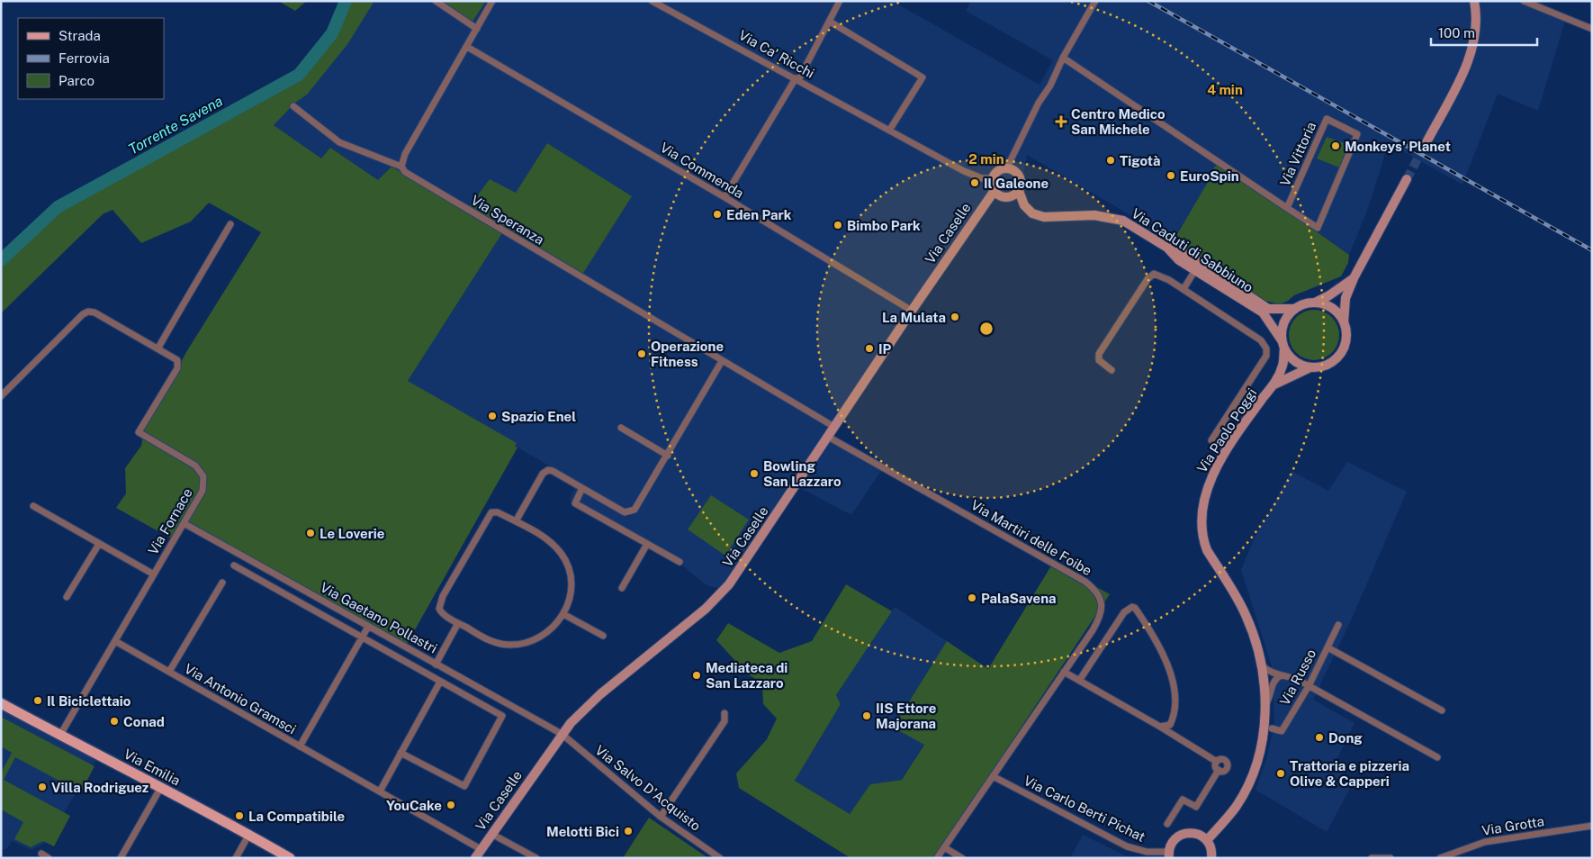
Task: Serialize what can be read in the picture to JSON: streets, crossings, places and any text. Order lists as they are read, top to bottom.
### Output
{
  "streets": {
    "main road": ["Via Emilia"],
    "street": [
      "Via Ca' Ricchi",
      "Via Vittoria",
      "Via Commenda",
      "Via Speranza",
      "Via Caselle",
      "Via Caduti di Sabbiuno",
      "Via Paolo Poggi",
      "Via Fornace",
      "Via Martiri delle Foibe",
      "Via Gaetano Pollastri",
      "Via Russo",
      "Via Antonio Gramsci",
      "Via Salvo D'Acquisto",
      "Via Carlo Berti Pichat",
      "Via Grotta"
    ]
  },
  "crossings": [
    ["Via Ca' Ricchi", "Via Caselle"],
    ["Via Ca' Ricchi", "Via Caduti di Sabbiuno"],
    ["Via Commenda", "Via Caselle"],
    ["Via Speranza", "Via Caselle"],
    ["Via Caselle", "Via Caduti di Sabbiuno"],
    ["Via Caselle", "Via Martiri delle Foibe"],
    ["Via Caselle", "Via Gaetano Pollastri"],
    ["Via Caselle", "Via Antonio Gramsci"],
    ["Via Caselle", "Via Salvo D'Acquisto"],
    ["Via Fornace", "Via Gaetano Pollastri"],
    ["Via Fornace", "Via Antonio Gramsci"],
    ["Via Fornace", "Via Emilia"],
    ["Via Martiri delle Foibe", "Via Carlo Berti Pichat"],
    ["Via Gaetano Pollastri", "Via Antonio Gramsci"],
    ["Via Gaetano Pollastri", "Via Salvo D'Acquisto"]
  ],
  "water": ["Torrente Savena"],
  "places": {
    "health": ["Centro Medico San Michele"],
    "other": [
      "Monkeys' Planet",
      "Tigotà",
      "EuroSpin",
      "Il Galeone",
      "Eden Park",
      "Bimbo Park",
      "La Mulata",
      "IP",
      "Operazione Fitness",
      "Spazio Enel",
      "Bowling San Lazzaro",
      "Le Loverie",
      "PalaSavena",
      "Mediateca di San Lazzaro",
      "Il Biciclettaio",
      "IIS Ettore Majorana",
      "Conad",
      "Dong",
      "Trattoria e pizzeria Olive & Capperi",
      "Villa Rodriguez",
      "YouCake",
      "La Compatibile",
      "Melotti Bici"
    ]
  },
  "legend": ["Strada", "Ferrovia", "Parco"],
  "scale_bar": "100 m",
  "rings": ["4 min", "2 min"]
}
